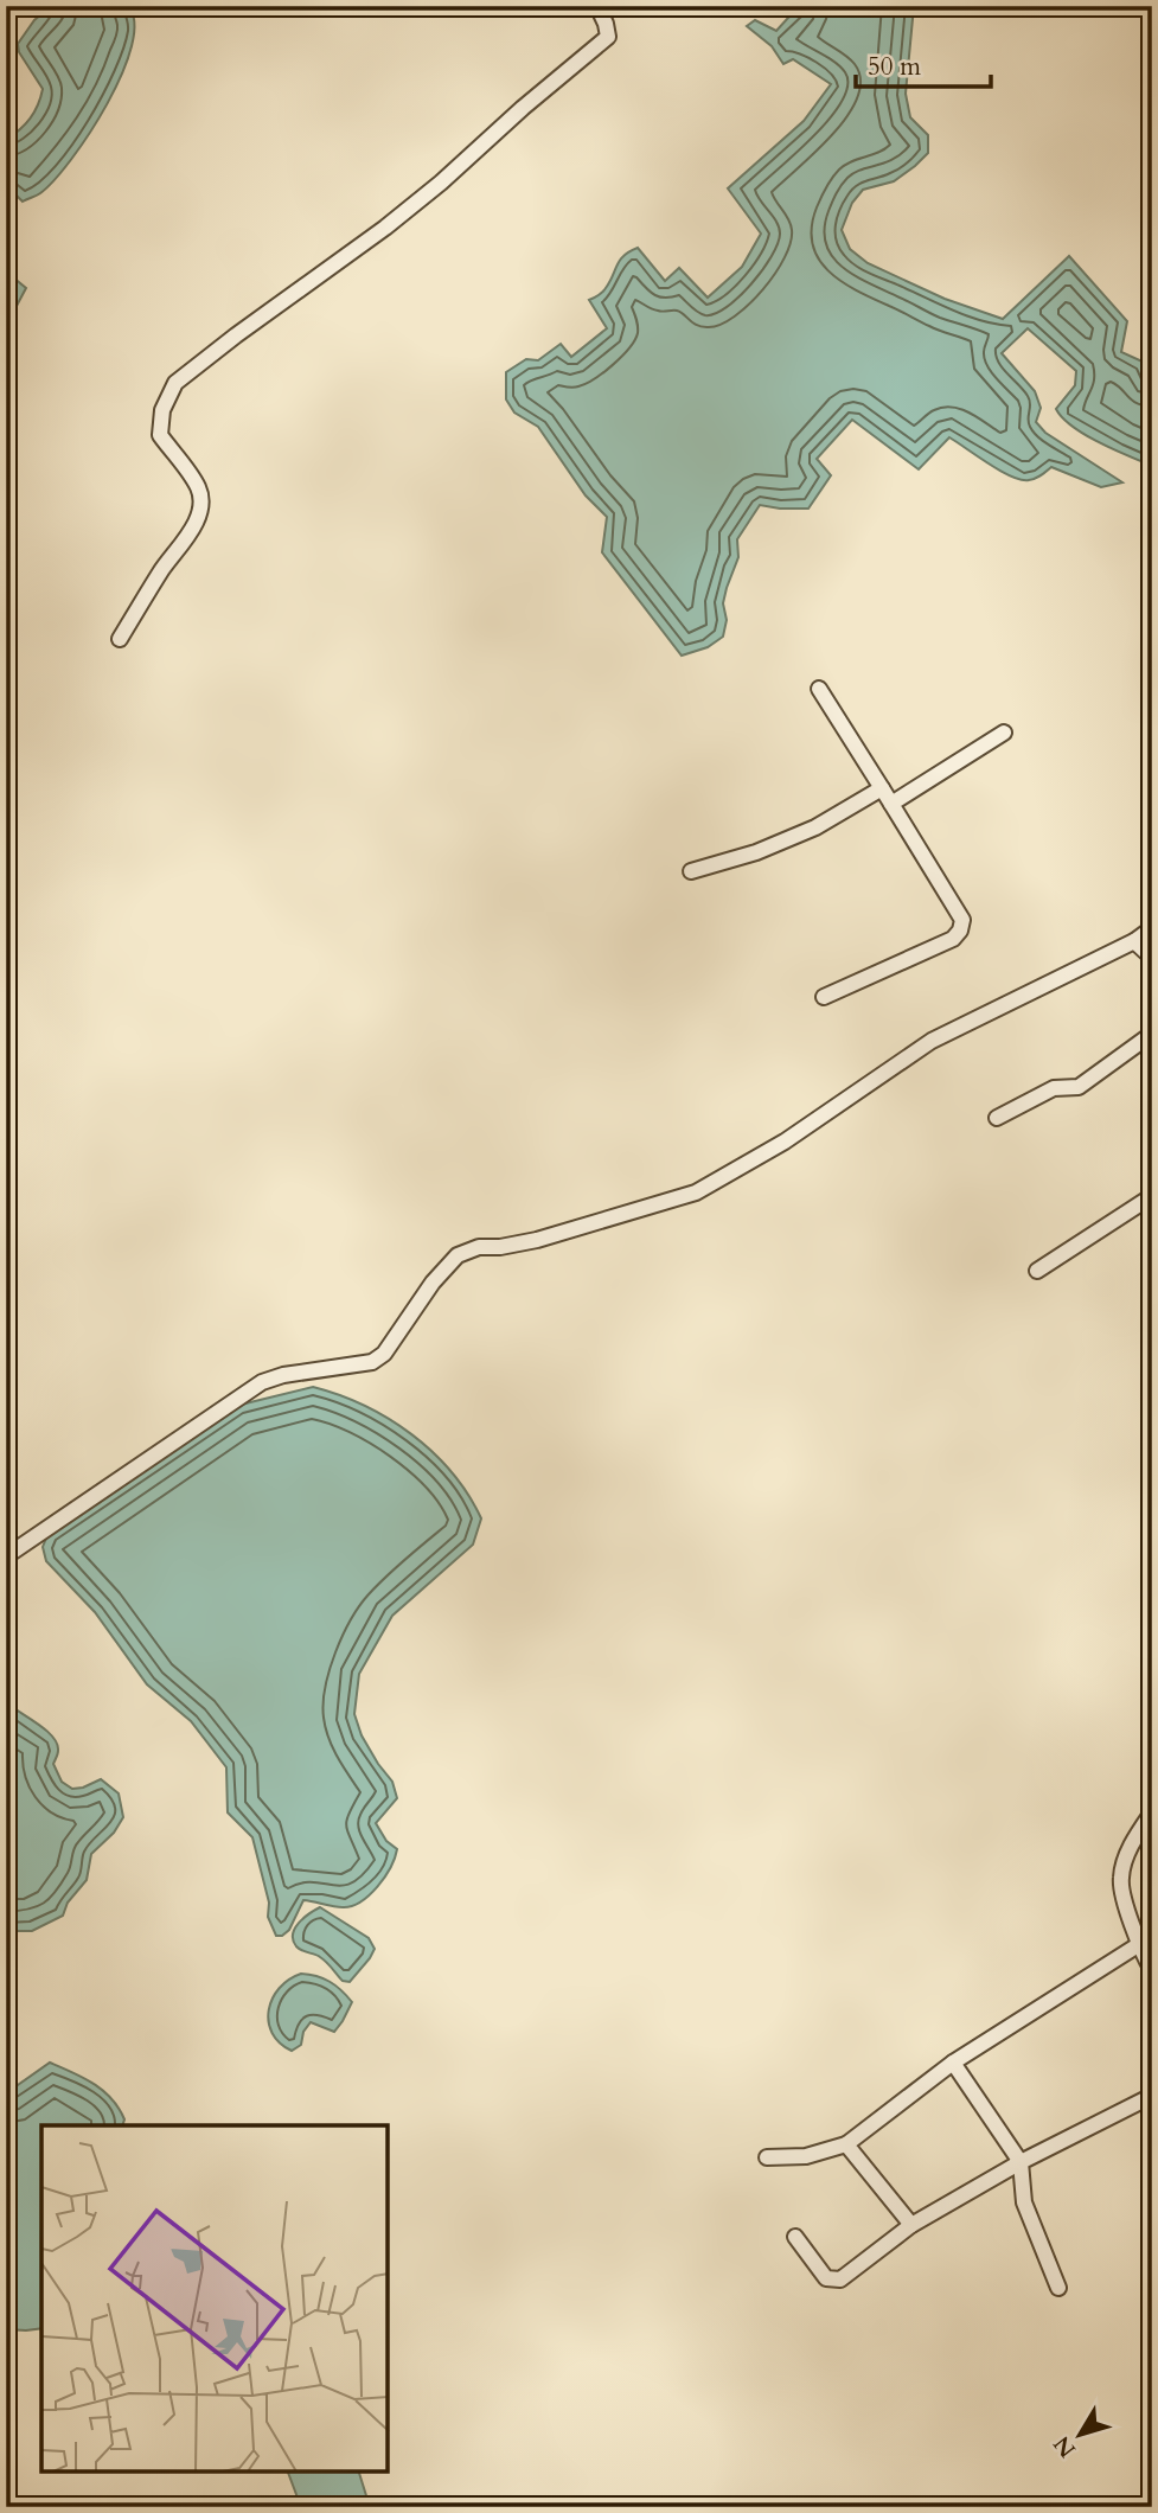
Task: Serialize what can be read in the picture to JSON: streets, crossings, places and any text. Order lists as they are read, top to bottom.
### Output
{
  "scale_bar": "50 m",
  "north": "bottom left"
}
